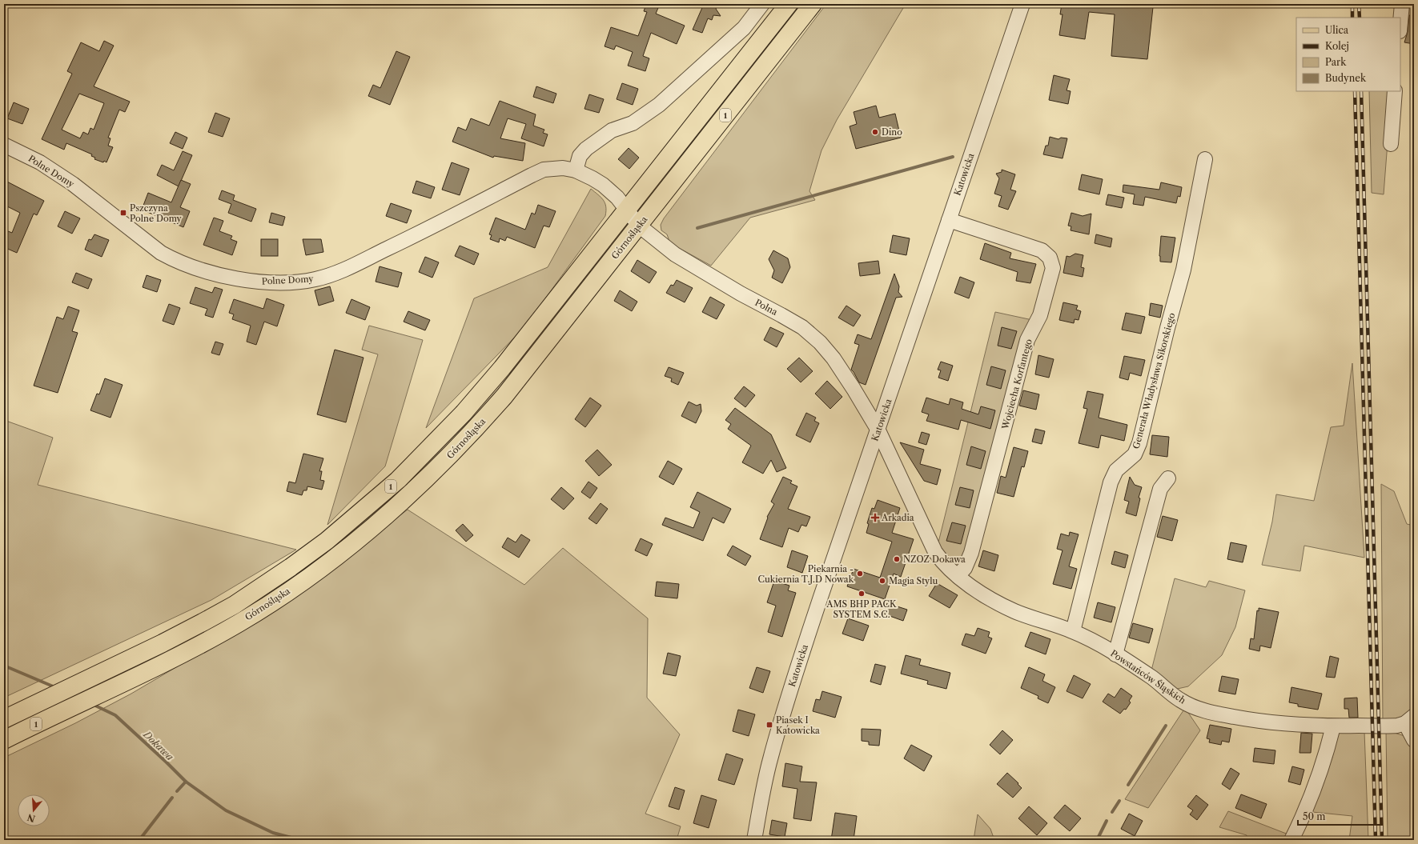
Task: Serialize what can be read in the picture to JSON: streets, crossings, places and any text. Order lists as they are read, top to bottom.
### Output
{
  "streets": {
    "main road": ["1", "Górnośląska"],
    "street": [
      "Polne Domy",
      "Katowicka",
      "Polna",
      "Generała Władysława Sikorskiego",
      "Wojciecha Korfantego",
      "Powstańców Śląskich"
    ]
  },
  "crossings": [
    ["Polne Domy", "Górnośląska"],
    ["Polne Domy", "Polna"],
    ["Katowicka", "Polna"],
    ["Katowicka", "Wojciecha Korfantego"],
    ["Katowicka", "Powstańców Śląskich"],
    ["Górnośląska", "Polna"],
    ["Polna", "Powstańców Śląskich"],
    ["Generała Władysława Sikorskiego", "Powstańców Śląskich"],
    ["Wojciecha Korfantego", "Powstańców Śląskich"]
  ],
  "water": ["Dokawa"],
  "places": {
    "other": [
      "Dino",
      "NZOZ Dokawa",
      "Piekarnia - Cukiernia T.J.D Nowak",
      "Magia Stylu",
      "AMS BHP PACK SYSTEM S.C."
    ],
    "transit": ["Pszczyna Polne Domy", "Piasek I Katowicka"],
    "health": ["Arkadia"]
  },
  "legend": [
    "Ulica",
    "Kolej",
    "Park",
    "Budynek"
  ],
  "scale_bar": "50 m",
  "north": "bottom"
}
